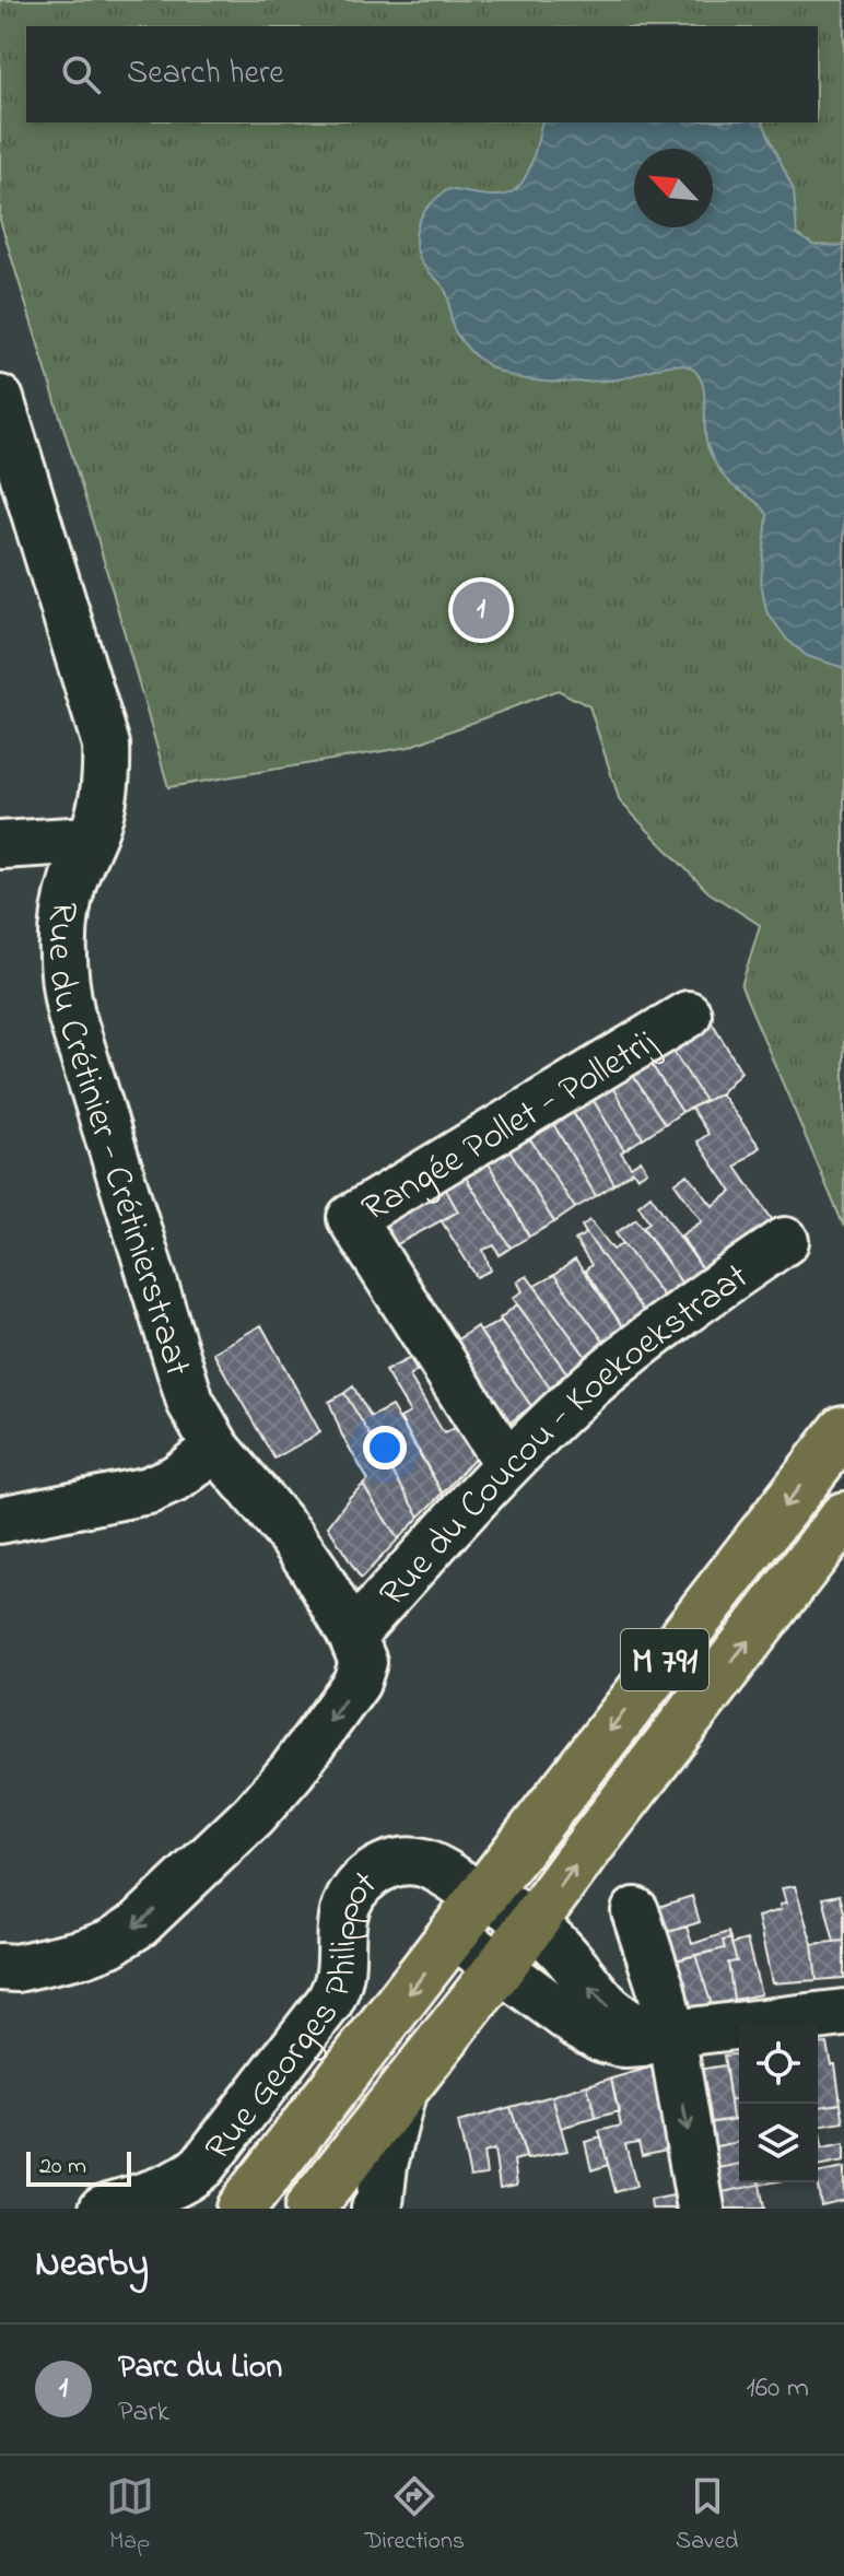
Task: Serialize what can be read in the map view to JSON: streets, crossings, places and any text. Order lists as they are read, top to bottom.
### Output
{
  "streets": {
    "main road": ["M 791"],
    "street": [
      "Rangée Pollet - Polletrij",
      "Rue du Crétinier - Crétinierstraat",
      "Rue du Coucou - Koekoekstraat",
      "Rue Georges Philippot"
    ]
  },
  "crossings": [
    ["Rangée Pollet - Polletrij", "Rue du Coucou - Koekoekstraat"],
    ["Rue du Crétinier - Crétinierstraat", "Rue du Coucou - Koekoekstraat"],
    ["M 791", "Rue Georges Philippot"]
  ],
  "scale_bar": "20 m",
  "north": "top left",
  "page": {
    "search": "Search here",
    "pins": "1",
    "scale": "20 m",
    "heading": "Nearby",
    "list": [
      {
        "mark": "1",
        "name": "Parc du Lion",
        "note": "Park",
        "value": "160 m"
      }
    ],
    "nav": ["Map", "Directions", "Saved"]
  }
}
